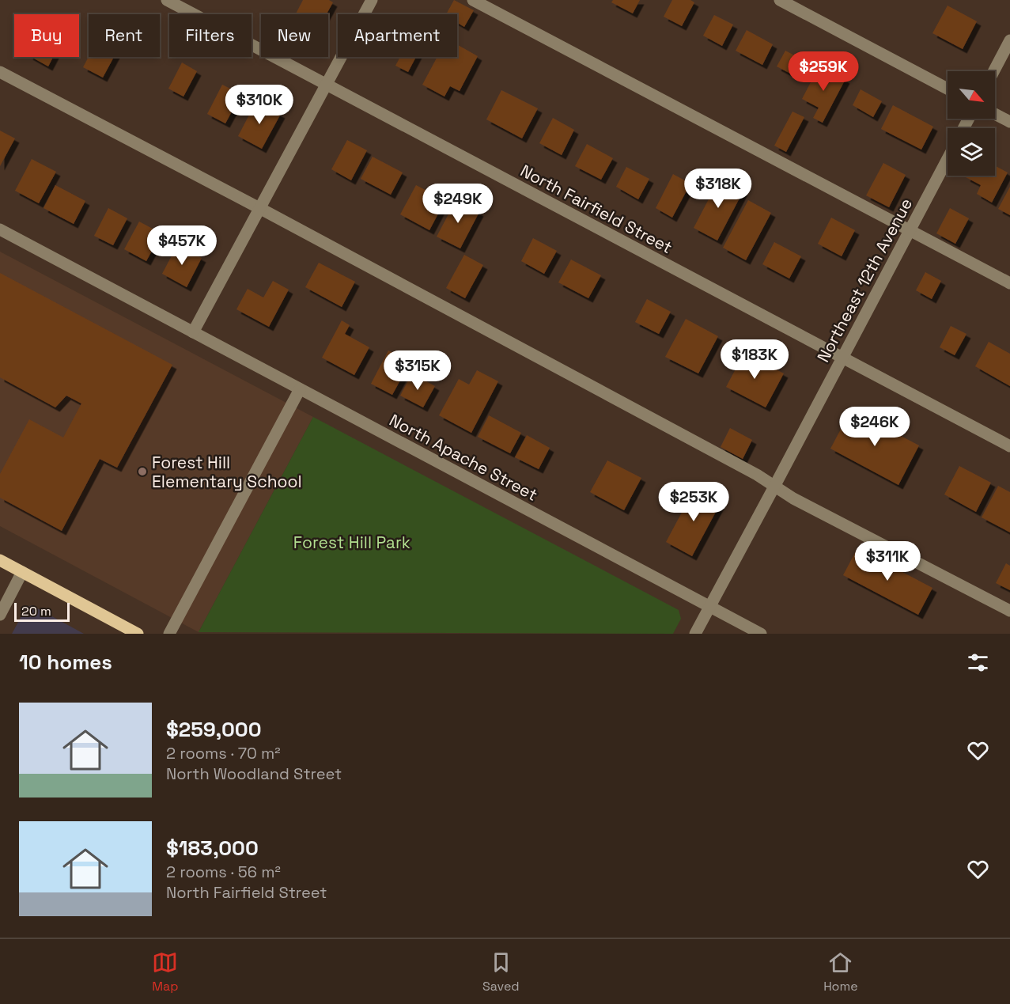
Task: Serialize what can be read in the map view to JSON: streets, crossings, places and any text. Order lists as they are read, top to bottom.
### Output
{
  "streets": {
    "street": ["North Fairfield Street", "Northeast 12th Avenue", "North Apache Street"]
  },
  "crossings": [
    ["North Fairfield Street", "Northeast 12th Avenue"],
    ["Northeast 12th Avenue", "North Apache Street"]
  ],
  "parks": ["Forest Hill Park"],
  "places": ["Forest Hill Elementary School"],
  "scale_bar": "20 m",
  "north": "bottom right",
  "page": {
    "chip": [
      "Buy",
      "Rent",
      "Filters",
      "New",
      "Apartment"
    ],
    "price": [
      "$259K",
      "$310K",
      "$318K",
      "$249K",
      "$457K",
      "$183K",
      "$315K",
      "$246K",
      "$253K",
      "$311K"
    ],
    "scale": "20 m",
    "heading": "10 homes",
    "list": [
      {
        "name": "$259,000",
        "note": "2 rooms · 70 m² · North Woodland Street"
      },
      {
        "name": "$183,000",
        "note": "2 rooms · 56 m² · North Fairfield Street"
      }
    ],
    "tabs": ["Map", "Saved", "Home"]
  }
}
